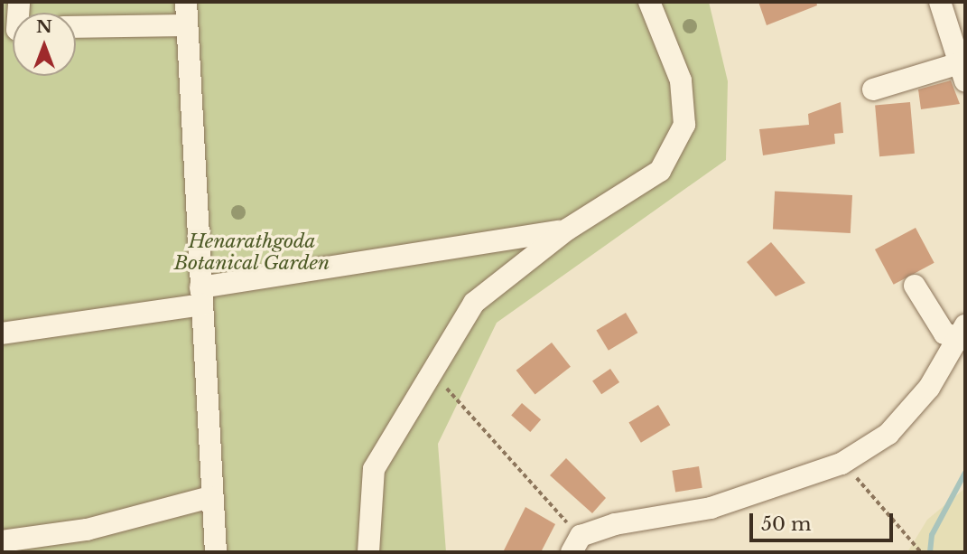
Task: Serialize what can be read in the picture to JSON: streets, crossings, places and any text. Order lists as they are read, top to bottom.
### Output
{
  "parks": ["Henarathgoda Botanical Garden"],
  "scale_bar": "50 m",
  "north": "top"
}
